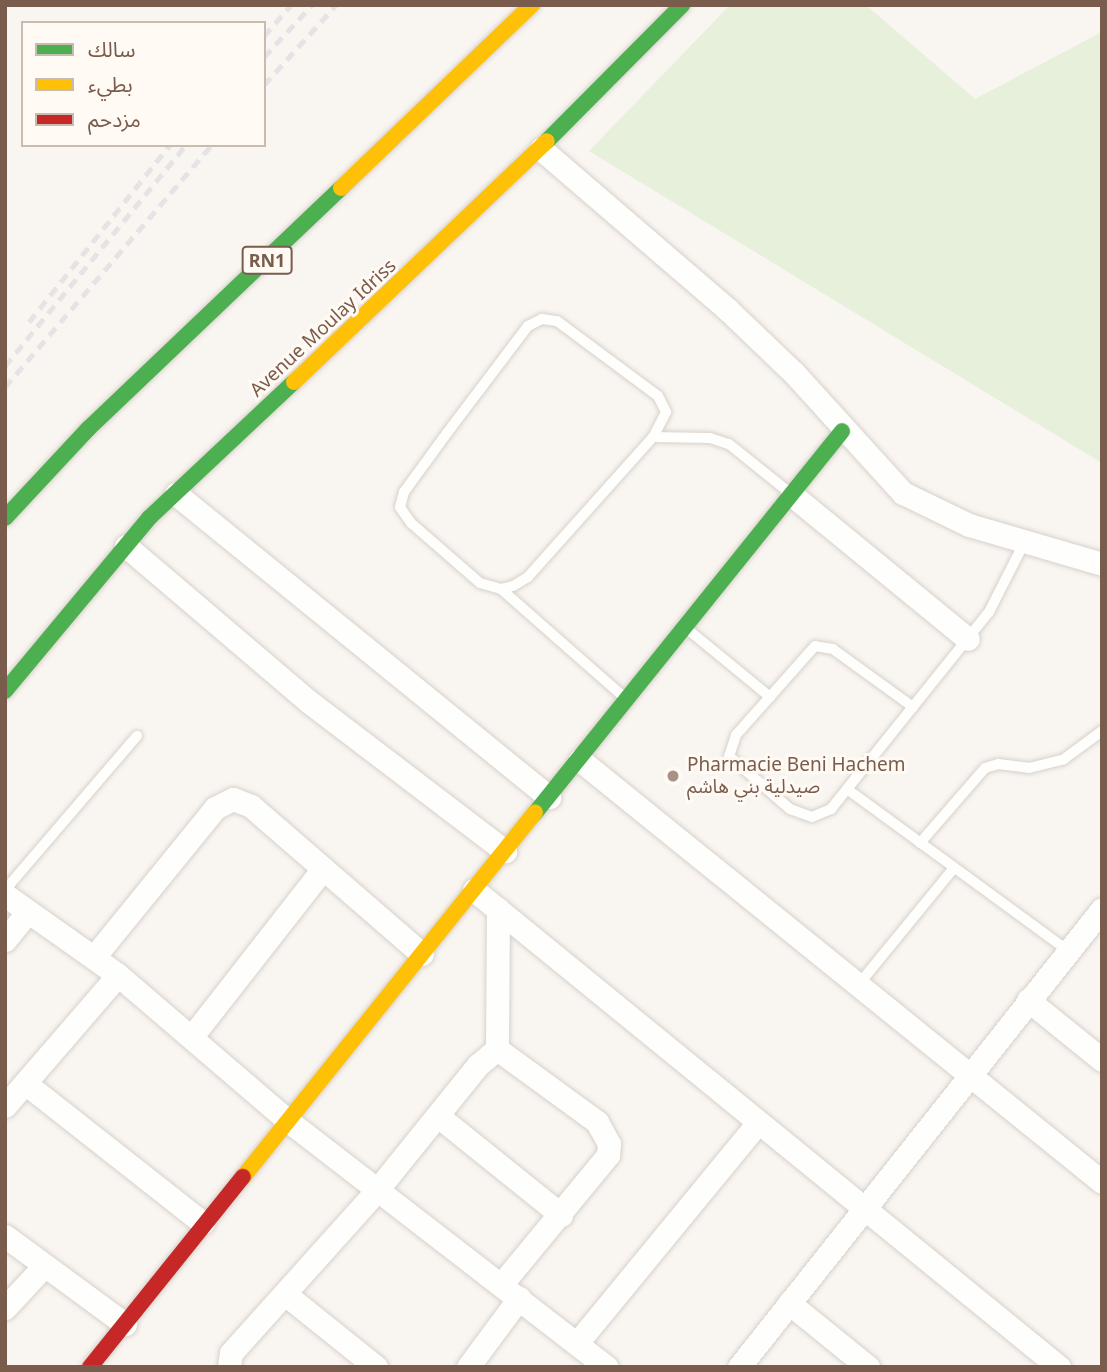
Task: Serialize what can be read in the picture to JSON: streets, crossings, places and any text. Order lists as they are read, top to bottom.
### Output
{
  "streets": {
    "street": ["RN1", "Avenue Moulay Idriss"]
  },
  "places": ["Pharmacie Beni Hachem صيدلية بني هاشم"],
  "legend": ["سالك", "بطيء", "مزدحم"]
}
